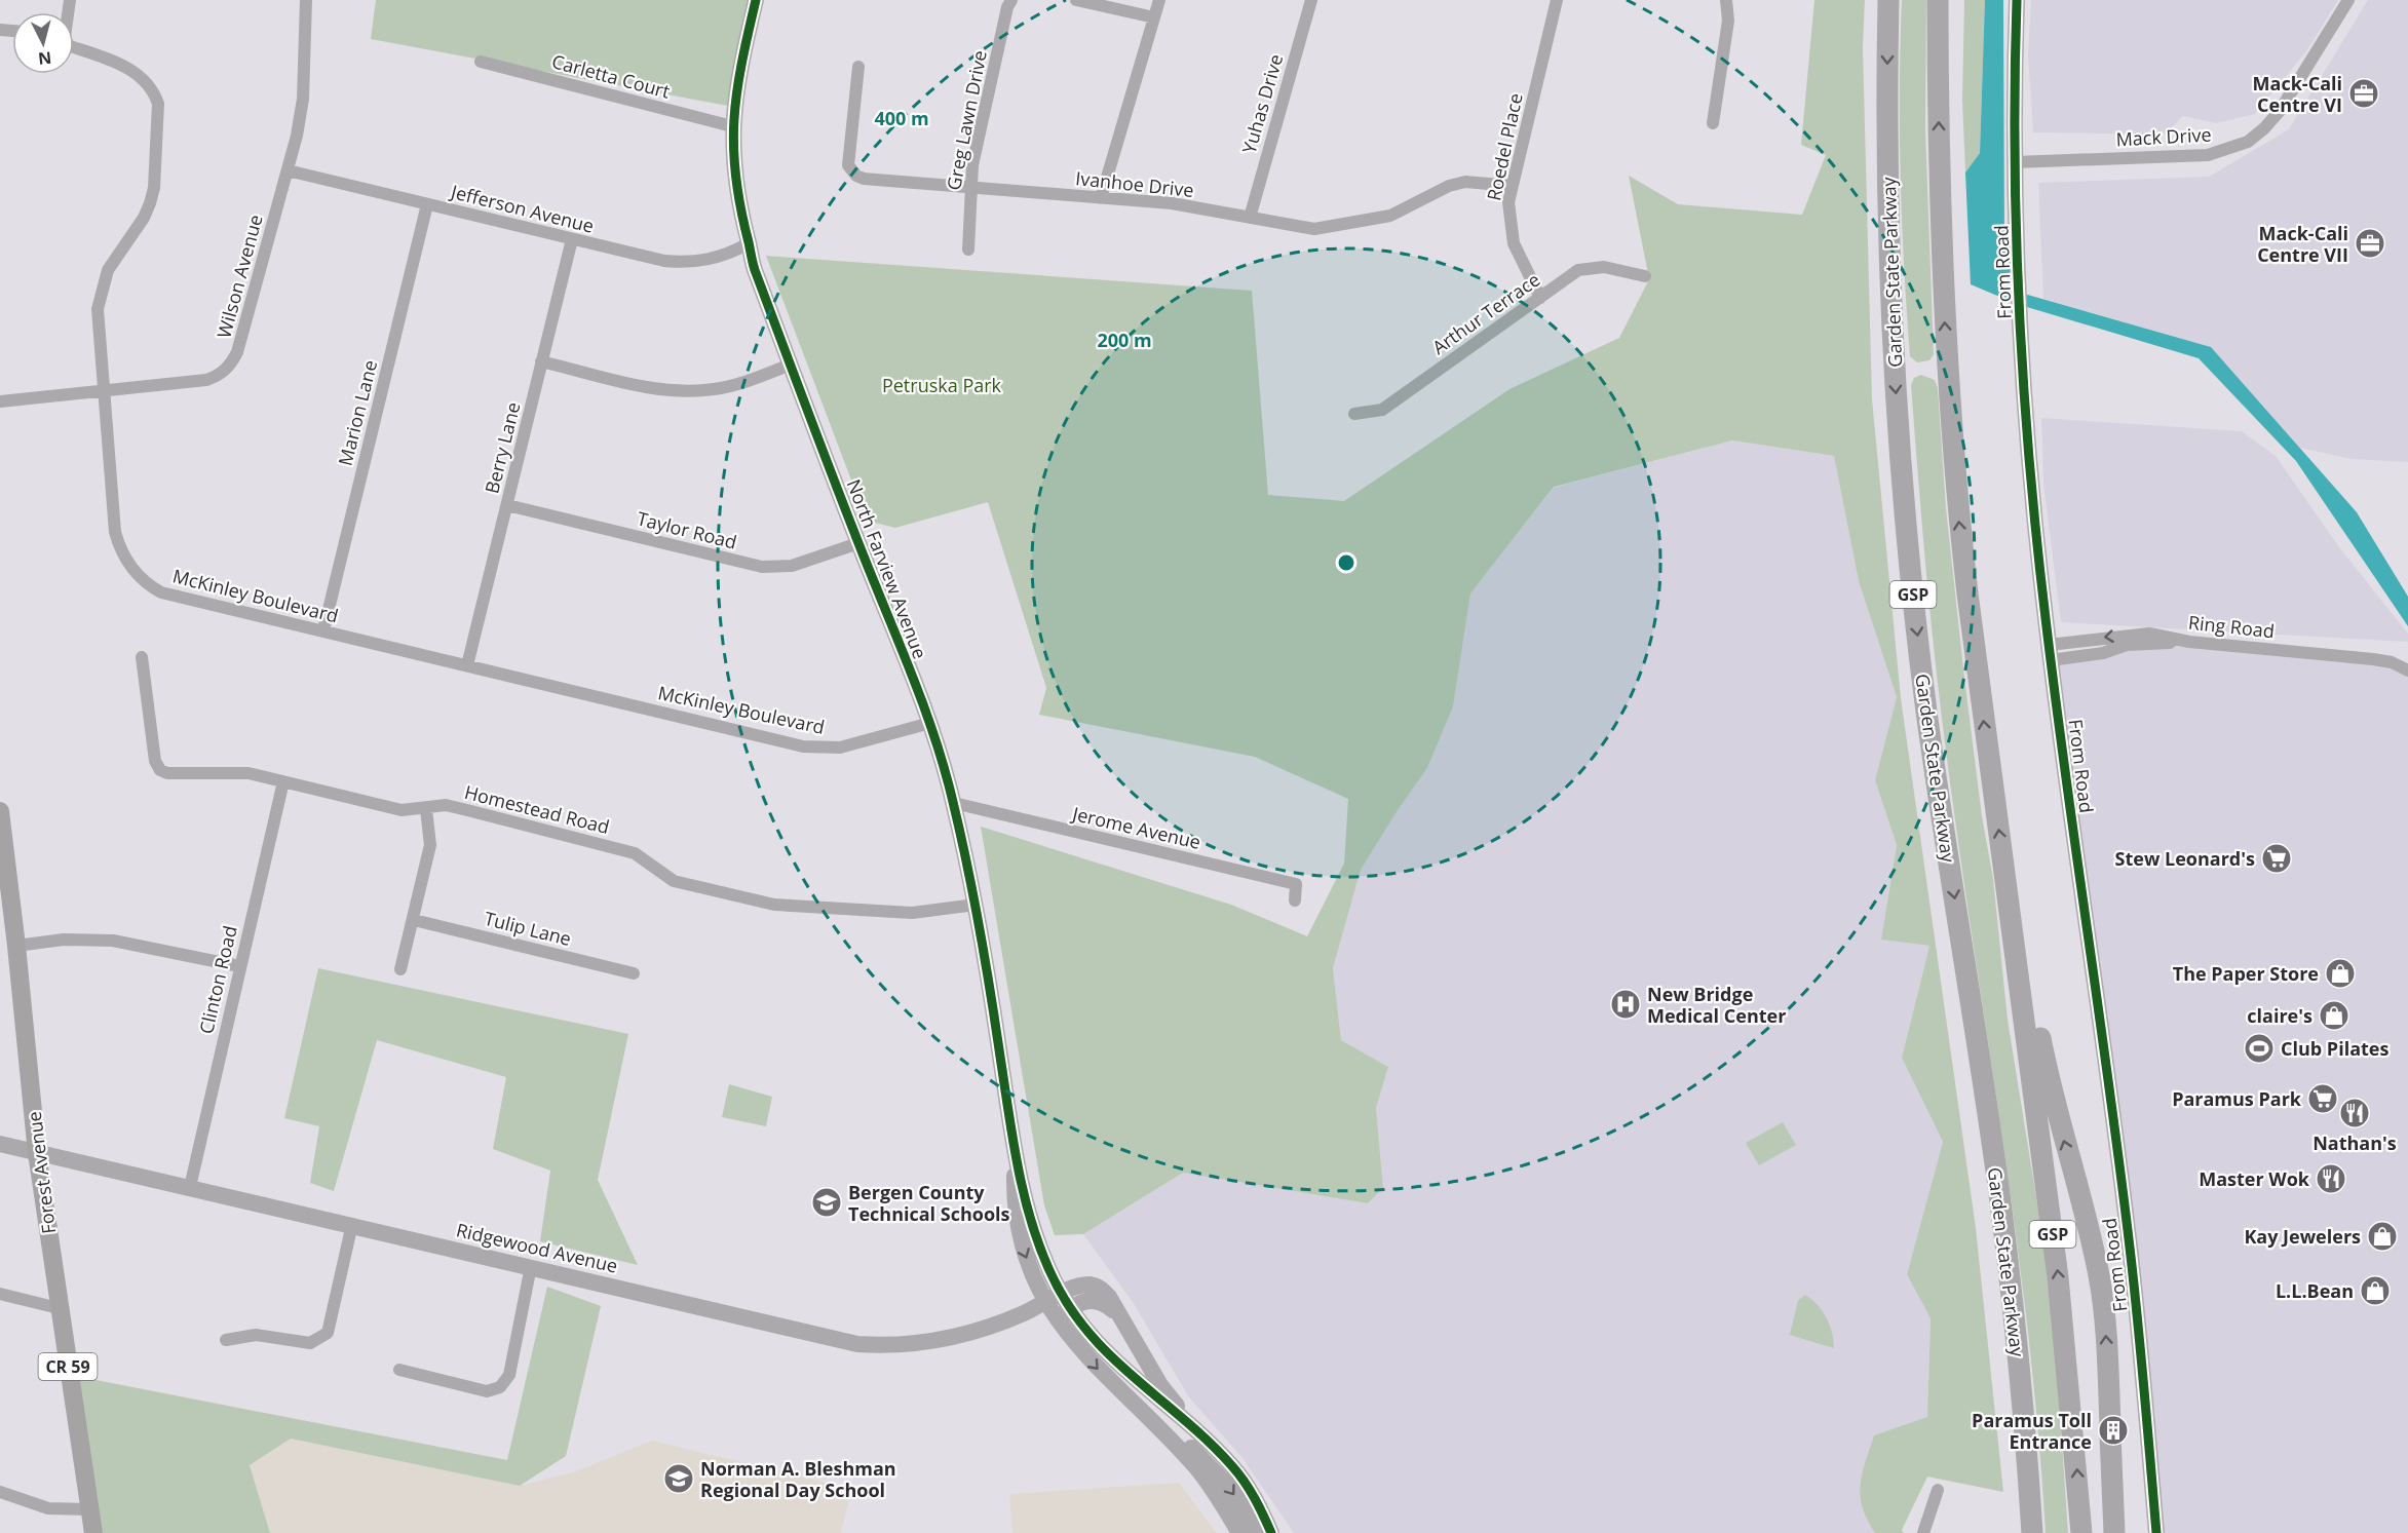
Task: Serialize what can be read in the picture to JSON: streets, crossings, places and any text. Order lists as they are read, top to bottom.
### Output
{
  "streets": {
    "highway": ["Garden State Parkway", "GSP"],
    "main road": ["Forest Avenue", "CR 59"],
    "street": [
      "Carletta Court",
      "Yuhas Drive",
      "Greg Lawn Drive",
      "Mack Drive",
      "Roedel Place",
      "Ivanhoe Drive",
      "Jefferson Avenue",
      "From Road",
      "Wilson Avenue",
      "Arthur Terrace",
      "Marion Lane",
      "Berry Lane",
      "Taylor Road",
      "North Farview Avenue",
      "McKinley Boulevard",
      "Ring Road",
      "Homestead Road",
      "Jerome Avenue",
      "Tulip Lane",
      "Clinton Road",
      "Ridgewood Avenue"
    ]
  },
  "crossings": [
    ["Carletta Court", "North Farview Avenue"],
    ["Yuhas Drive", "Ivanhoe Drive"],
    ["Greg Lawn Drive", "Ivanhoe Drive"],
    ["Mack Drive", "From Road"],
    ["Roedel Place", "Ivanhoe Drive"],
    ["Roedel Place", "Arthur Terrace"],
    ["Jefferson Avenue", "Wilson Avenue"],
    ["Jefferson Avenue", "Marion Lane"],
    ["Jefferson Avenue", "Berry Lane"],
    ["Jefferson Avenue", "North Farview Avenue"],
    ["From Road", "Ring Road"],
    ["Wilson Avenue", "McKinley Boulevard"],
    ["Marion Lane", "McKinley Boulevard"],
    ["Berry Lane", "Taylor Road"],
    ["Berry Lane", "McKinley Boulevard"],
    ["Taylor Road", "North Farview Avenue"],
    ["North Farview Avenue", "McKinley Boulevard"],
    ["North Farview Avenue", "Homestead Road"],
    ["North Farview Avenue", "Jerome Avenue"],
    ["North Farview Avenue", "Ridgewood Avenue"],
    ["Homestead Road", "Clinton Road"],
    ["Clinton Road", "Ridgewood Avenue"],
    ["Forest Avenue", "Ridgewood Avenue"]
  ],
  "parks": ["Petruska Park"],
  "places": {
    "office": ["Mack-Cali Centre VI", "Mack-Cali Centre VII"],
    "supermarket": ["Stew Leonard's", "Paramus Park"],
    "shop": [
      "The Paper Store",
      "claire's",
      "Kay Jewelers",
      "L.L.Bean"
    ],
    "hospital": ["New Bridge Medical Center"],
    "sports": ["Club Pilates"],
    "restaurant": ["Nathan's", "Master Wok"],
    "school or university": ["Bergen County Technical Schools", "Norman A. Bleshman Regional Day School"],
    "building": ["Paramus Toll Entrance"]
  },
  "north": "bottom",
  "rings": ["400 m", "200 m"]
}
